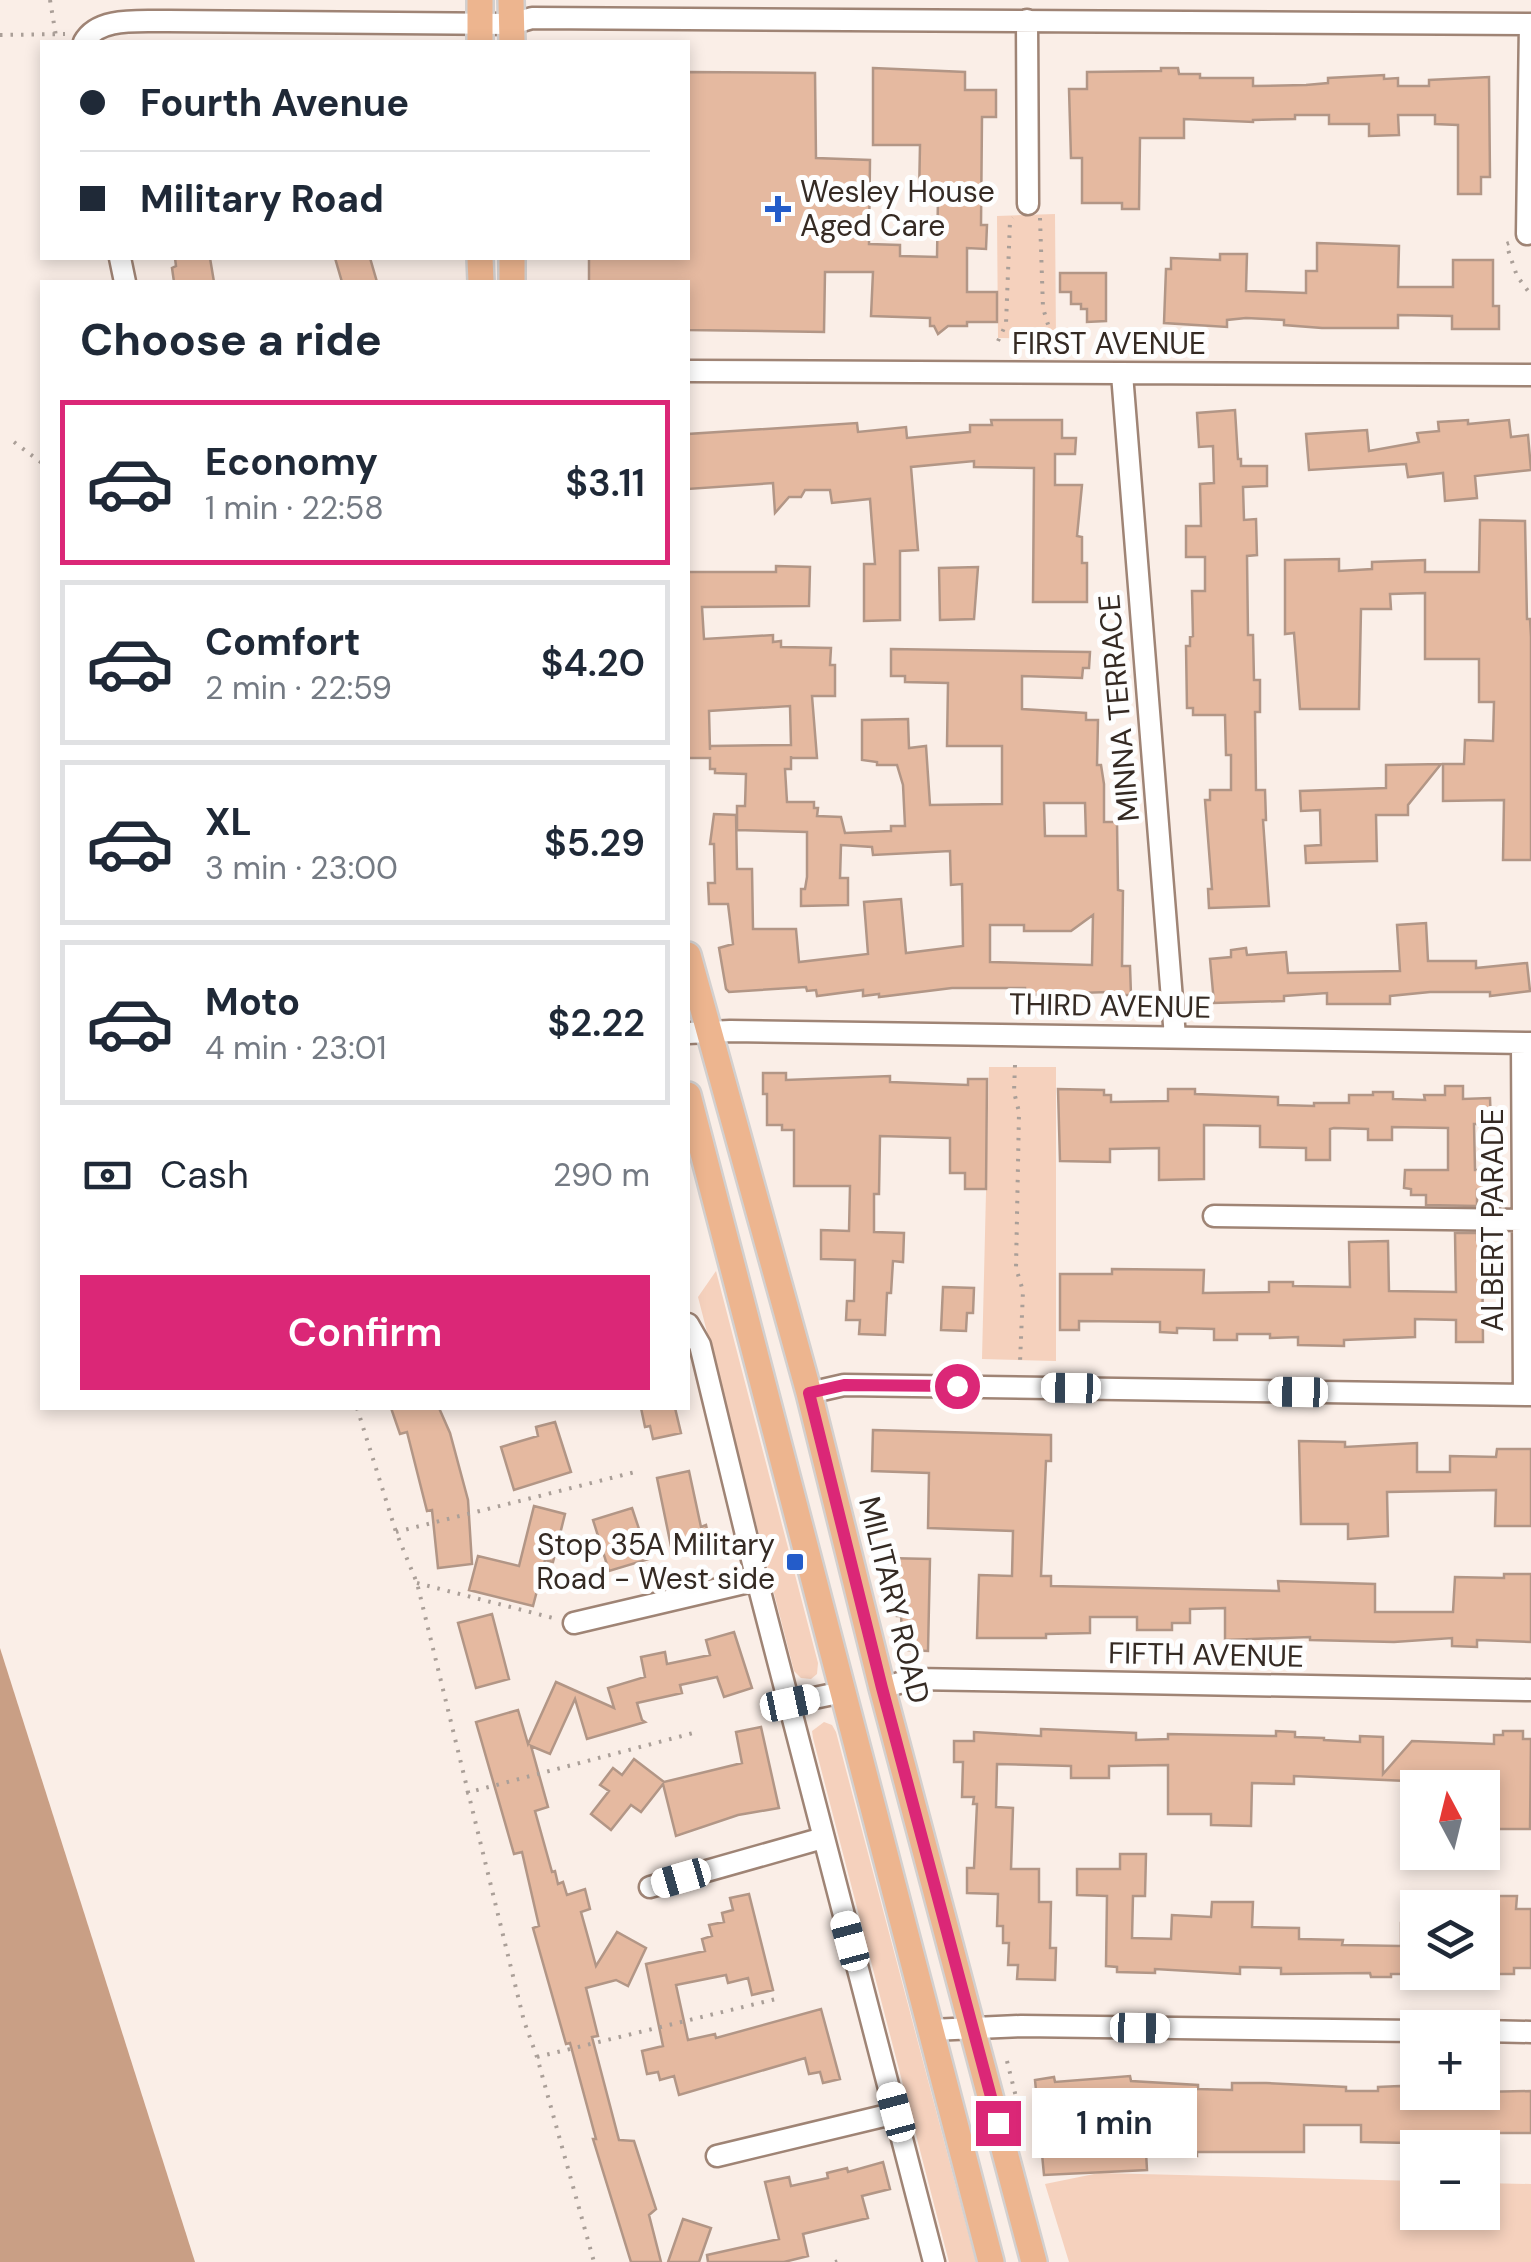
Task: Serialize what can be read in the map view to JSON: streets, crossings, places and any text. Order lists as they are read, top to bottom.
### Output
{
  "streets": {
    "main road": ["MILITARY ROAD"],
    "street": [
      "FIRST AVENUE",
      "MINNA TERRACE",
      "THIRD AVENUE",
      "ALBERT PARADE",
      "FIFTH AVENUE"
    ]
  },
  "crossings": [
    ["FIRST AVENUE", "MINNA TERRACE"],
    ["MINNA TERRACE", "THIRD AVENUE"],
    ["THIRD AVENUE", "ALBERT PARADE"],
    ["THIRD AVENUE", "MILITARY ROAD"],
    ["MILITARY ROAD", "FIFTH AVENUE"]
  ],
  "places": {
    "health": ["Wesley House Aged Care"],
    "transit": ["Stop 35A Military Road - West side"]
  },
  "north": "top",
  "page": {
    "banner": ["Fourth Avenue", "Military Road"],
    "heading": "Choose a ride",
    "list": [
      {
        "name": "Economy",
        "note": "1 min · 22:58",
        "value": "$3.11"
      },
      {
        "name": "Comfort",
        "note": "2 min · 22:59",
        "value": "$4.20"
      },
      {
        "name": "XL",
        "note": "3 min · 23:00",
        "value": "$5.29"
      },
      {
        "name": "Moto",
        "note": "4 min · 23:01",
        "value": "$2.22"
      }
    ],
    "pay": ["Cash", "290 m"],
    "buttons": "Confirm",
    "map_buttons": ["+", "−"],
    "bubble": "1 min"
  }
}
